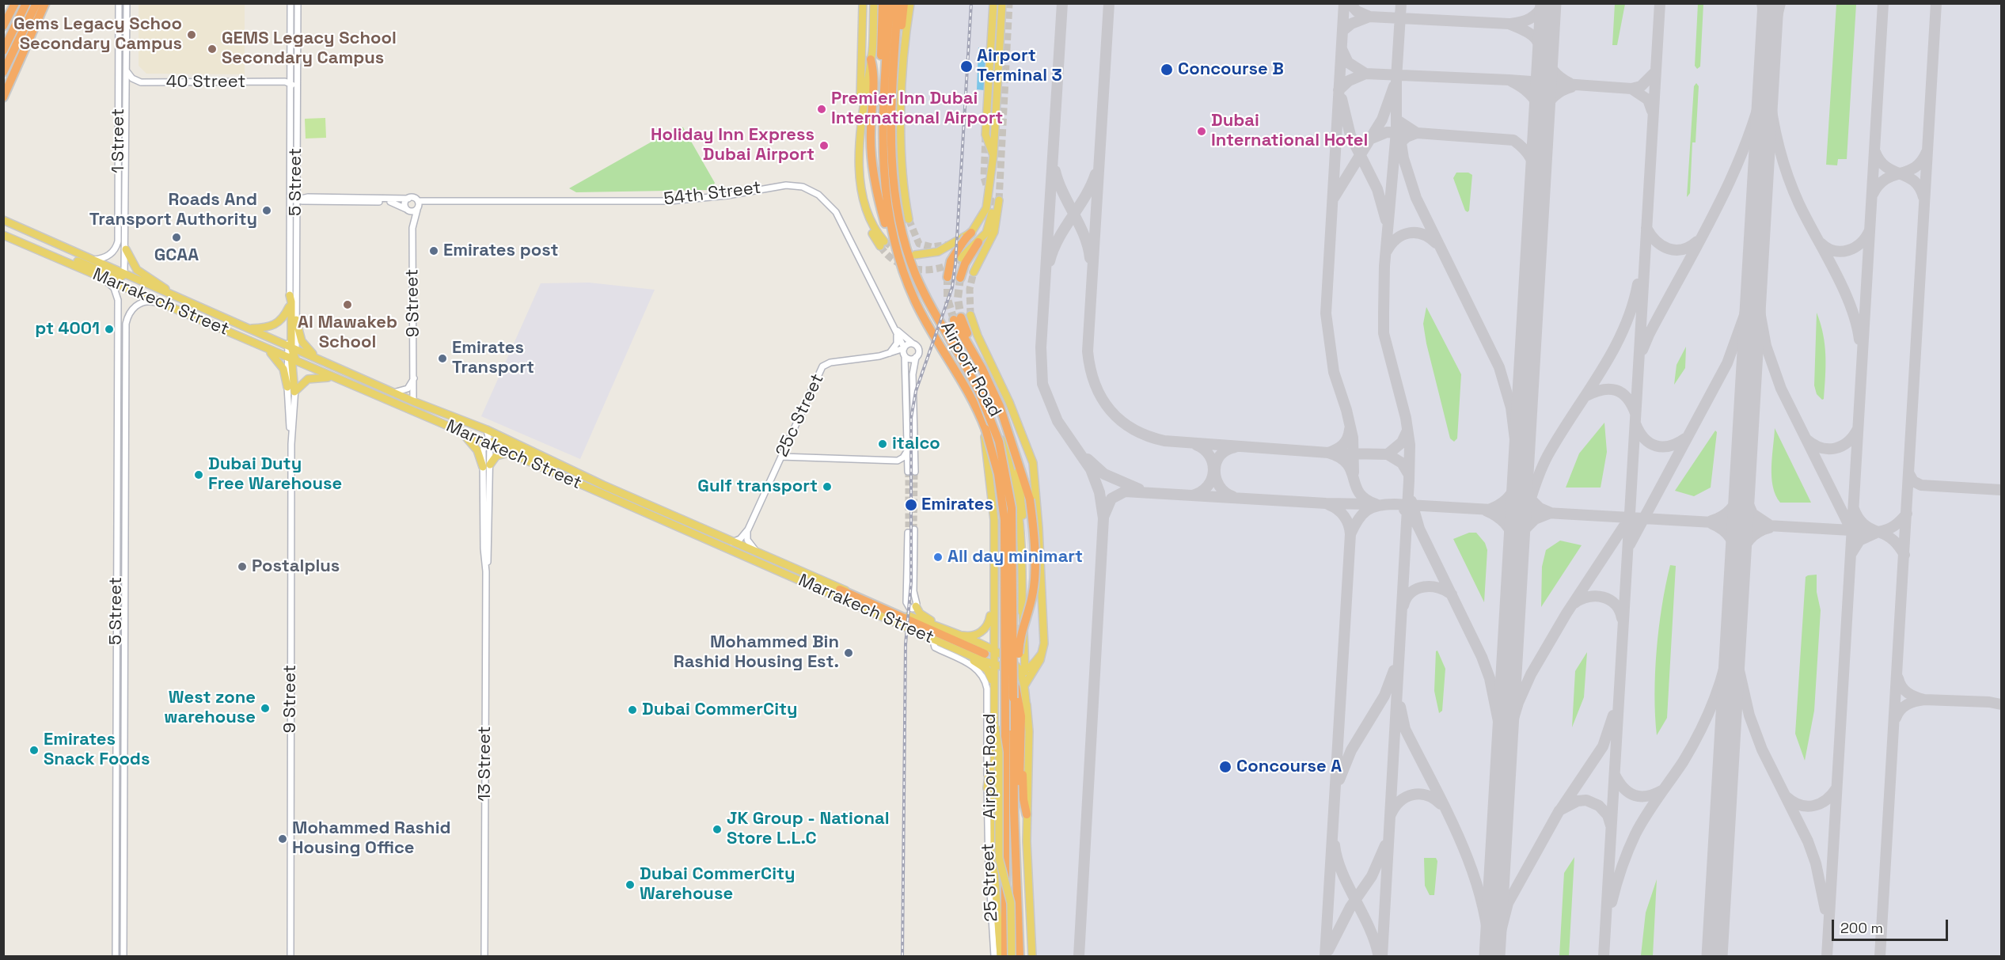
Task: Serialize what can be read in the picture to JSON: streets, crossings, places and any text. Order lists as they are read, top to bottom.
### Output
{
  "streets": {
    "highway": ["Airport Road"],
    "main road": ["Marrakech Street"],
    "street": [
      "40 Street",
      "1 Street",
      "5 Street",
      "54th Street",
      "9 Street",
      "25c Street",
      "13 Street",
      "25 Street"
    ]
  },
  "crossings": [
    ["40 Street", "1 Street"],
    ["40 Street", "5 Street"],
    ["1 Street", "Marrakech Street"],
    ["5 Street", "Marrakech Street"],
    ["5 Street", "9 Street"],
    ["54th Street", "9 Street"],
    ["54th Street", "25c Street"],
    ["Marrakech Street", "9 Street"],
    ["Marrakech Street", "25c Street"],
    ["Marrakech Street", "13 Street"],
    ["Marrakech Street", "25 Street"]
  ],
  "places": [
    "Gems Legacy Schoo Secondary Campus",
    "GEMS Legacy School Secondary Campus",
    "Airport Terminal 3",
    "Concourse B",
    "Premier Inn Dubai International Airport",
    "Dubai International Hotel",
    "Holiday Inn Express Dubai Airport",
    "Roads And Transport Authority",
    "GCAA",
    "Emirates post",
    "Al Mawakeb School",
    "pt 4001",
    "Emirates Transport",
    "italco",
    "Dubai Duty Free Warehouse",
    "Gulf transport",
    "Emirates",
    "All day minimart",
    "Postalplus",
    "Mohammed Bin Rashid Housing Est.",
    "West zone warehouse",
    "Dubai CommerCity",
    "Emirates Snack Foods",
    "Concourse A",
    "JK Group - National Store L.L.C",
    "Mohammed Rashid Housing Office",
    "Dubai CommerCity Warehouse"
  ],
  "scale_bar": "200 m"
}
